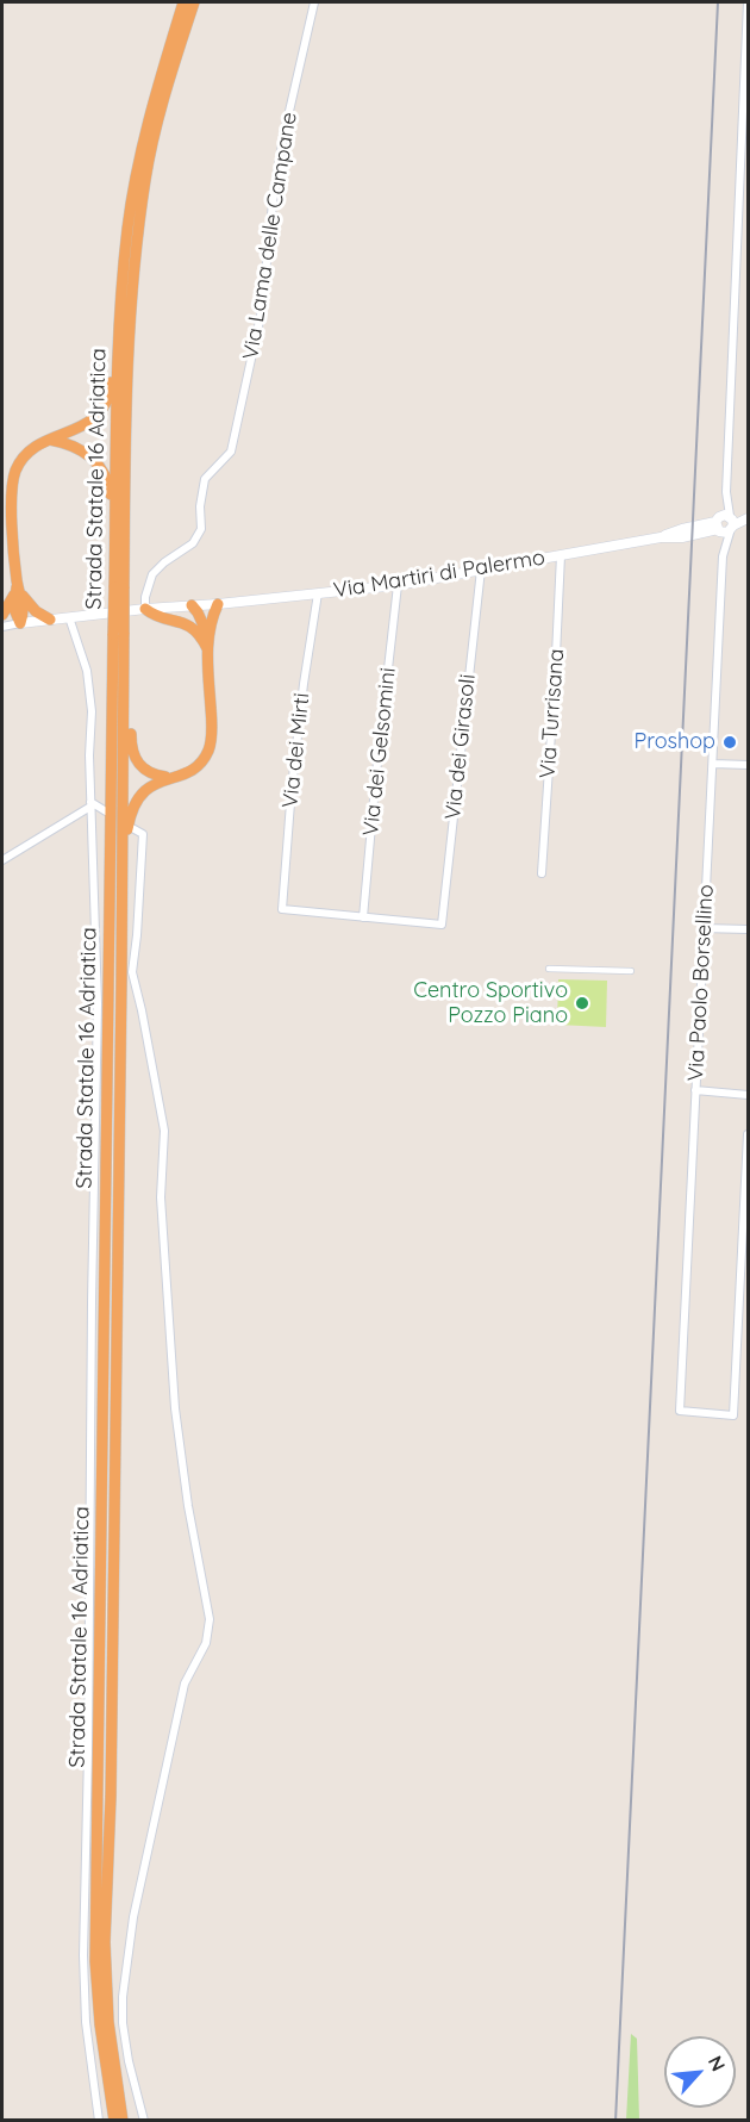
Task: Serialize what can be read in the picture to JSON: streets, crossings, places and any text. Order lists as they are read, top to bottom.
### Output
{
  "streets": {
    "highway": ["Strada Statale 16 Adriatica"],
    "street": [
      "Via Lama delle Campane",
      "Via Martiri di Palermo",
      "Via Turrisana",
      "Via dei Girasoli",
      "Via dei Mirti",
      "Via dei Gelsomini",
      "Via Paolo Borsellino"
    ]
  },
  "crossings": [
    ["Via Martiri di Palermo", "Via Turrisana"],
    ["Via Martiri di Palermo", "Via dei Girasoli"],
    ["Via Martiri di Palermo", "Via dei Mirti"],
    ["Via Martiri di Palermo", "Via dei Gelsomini"],
    ["Via Martiri di Palermo", "Via Paolo Borsellino"],
    ["Via dei Girasoli", "Via dei Mirti"],
    ["Via dei Girasoli", "Via dei Gelsomini"],
    ["Via dei Mirti", "Via dei Gelsomini"]
  ],
  "places": ["Proshop", "Centro Sportivo Pozzo Piano"],
  "north": "top right"
}
